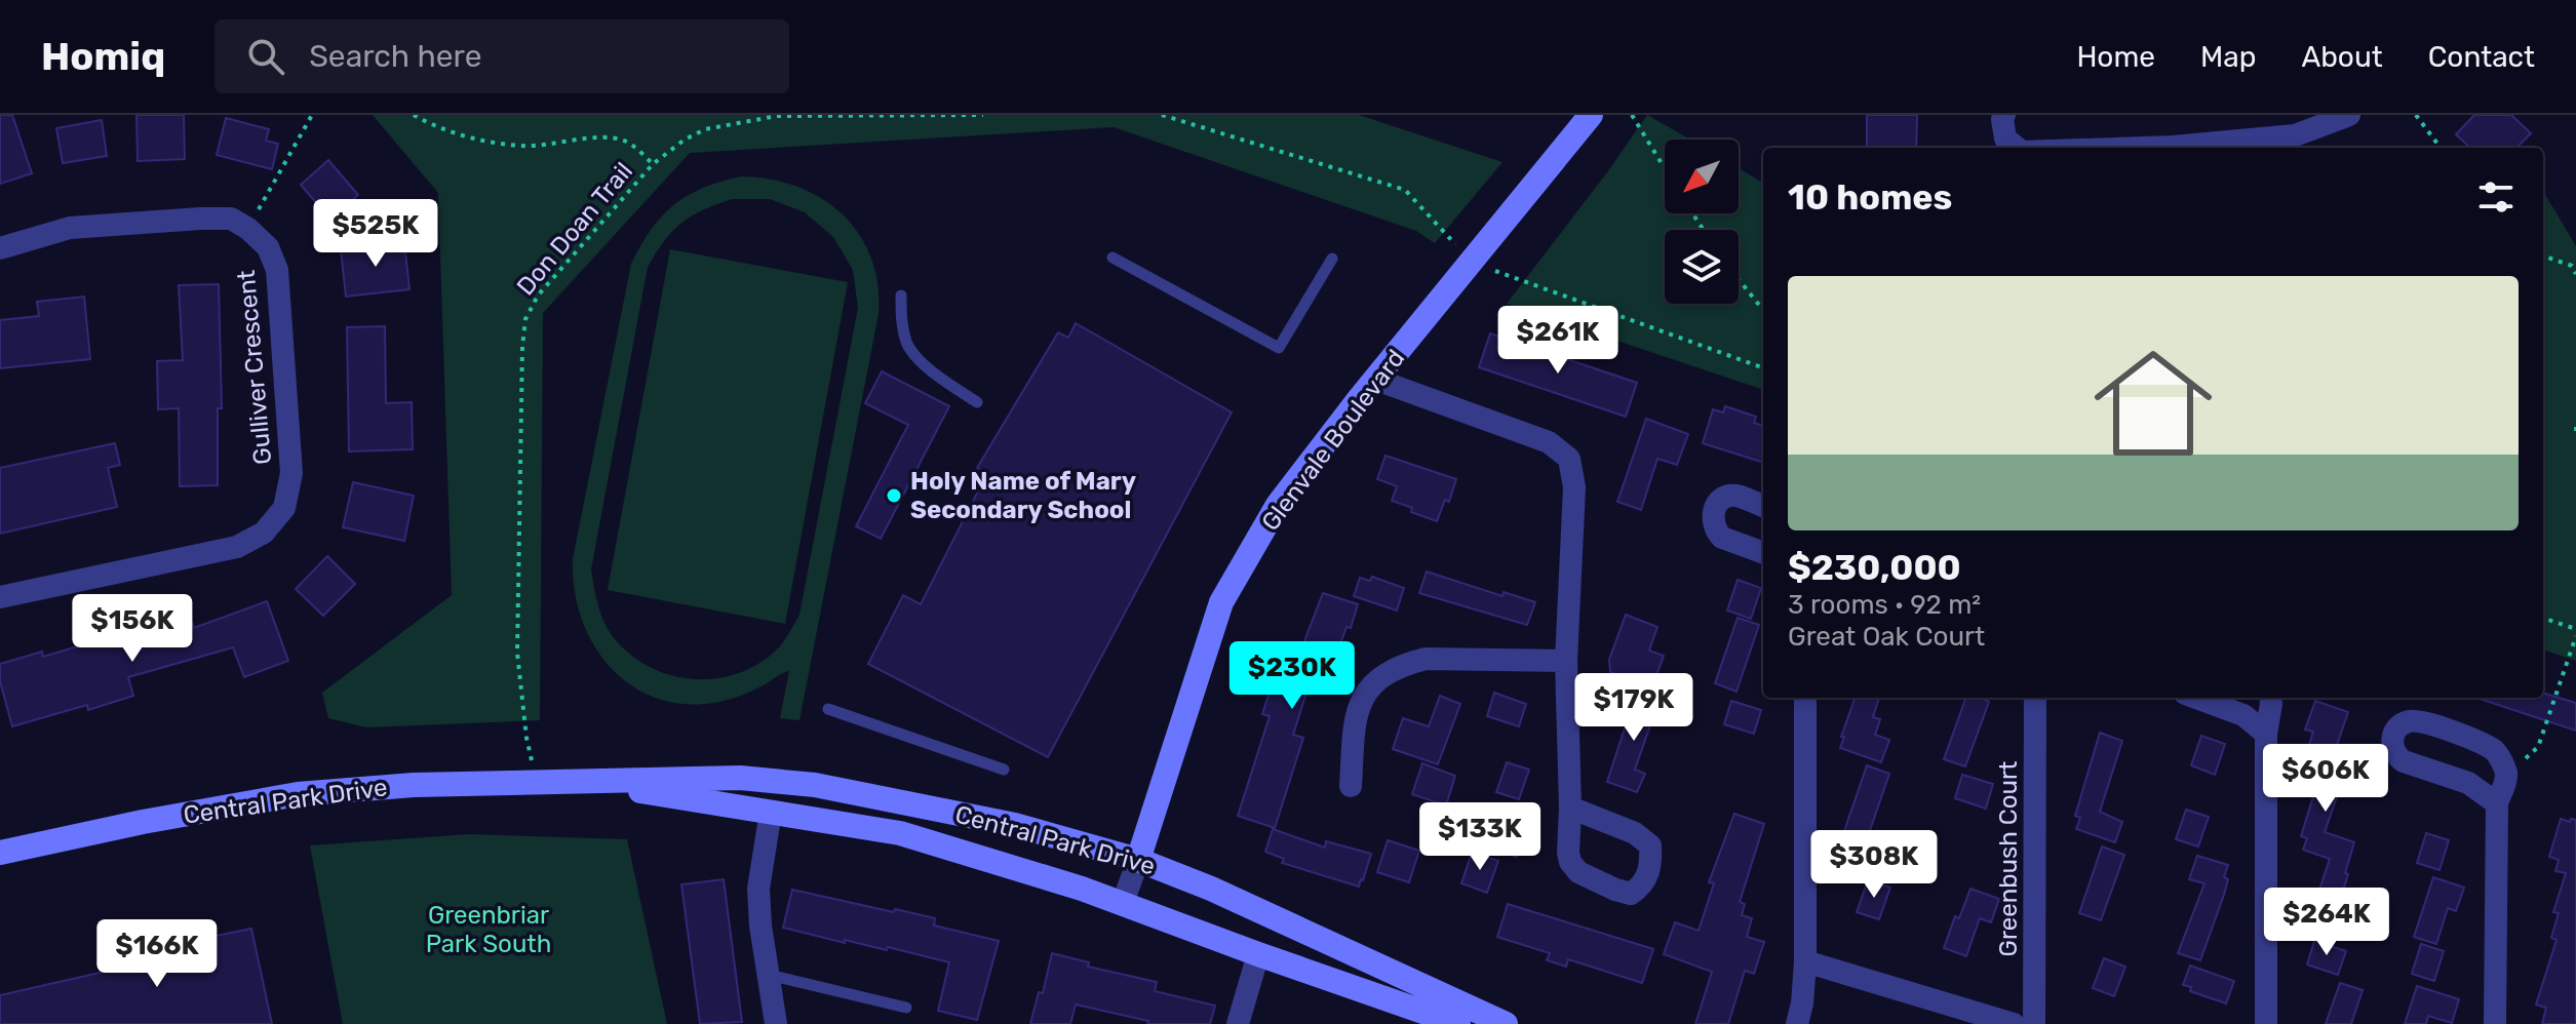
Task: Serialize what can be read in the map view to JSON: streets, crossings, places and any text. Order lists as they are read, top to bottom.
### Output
{
  "streets": {
    "street": [
      "Gulliver Crescent",
      "Glenvale Boulevard",
      "Central Park Drive",
      "Greenbush Court"
    ],
    "path": ["Don Doan Trail"]
  },
  "crossings": [
    ["Glenvale Boulevard", "Central Park Drive"]
  ],
  "parks": ["Greenbriar Park South"],
  "places": ["Holy Name of Mary Secondary School"],
  "north": "bottom left",
  "page": {
    "header": "Homiq",
    "search": "Search here",
    "nav": [
      "Home",
      "Map",
      "About",
      "Contact"
    ],
    "heading": "10 homes",
    "price": [
      "$525K",
      "$261K",
      "$156K",
      "$230K",
      "$179K",
      "$606K",
      "$133K",
      "$308K",
      "$264K",
      "$166K"
    ],
    "list": [
      {
        "name": "$230,000",
        "note": "3 rooms · 92 m² · Great Oak Court"
      }
    ]
  }
}
